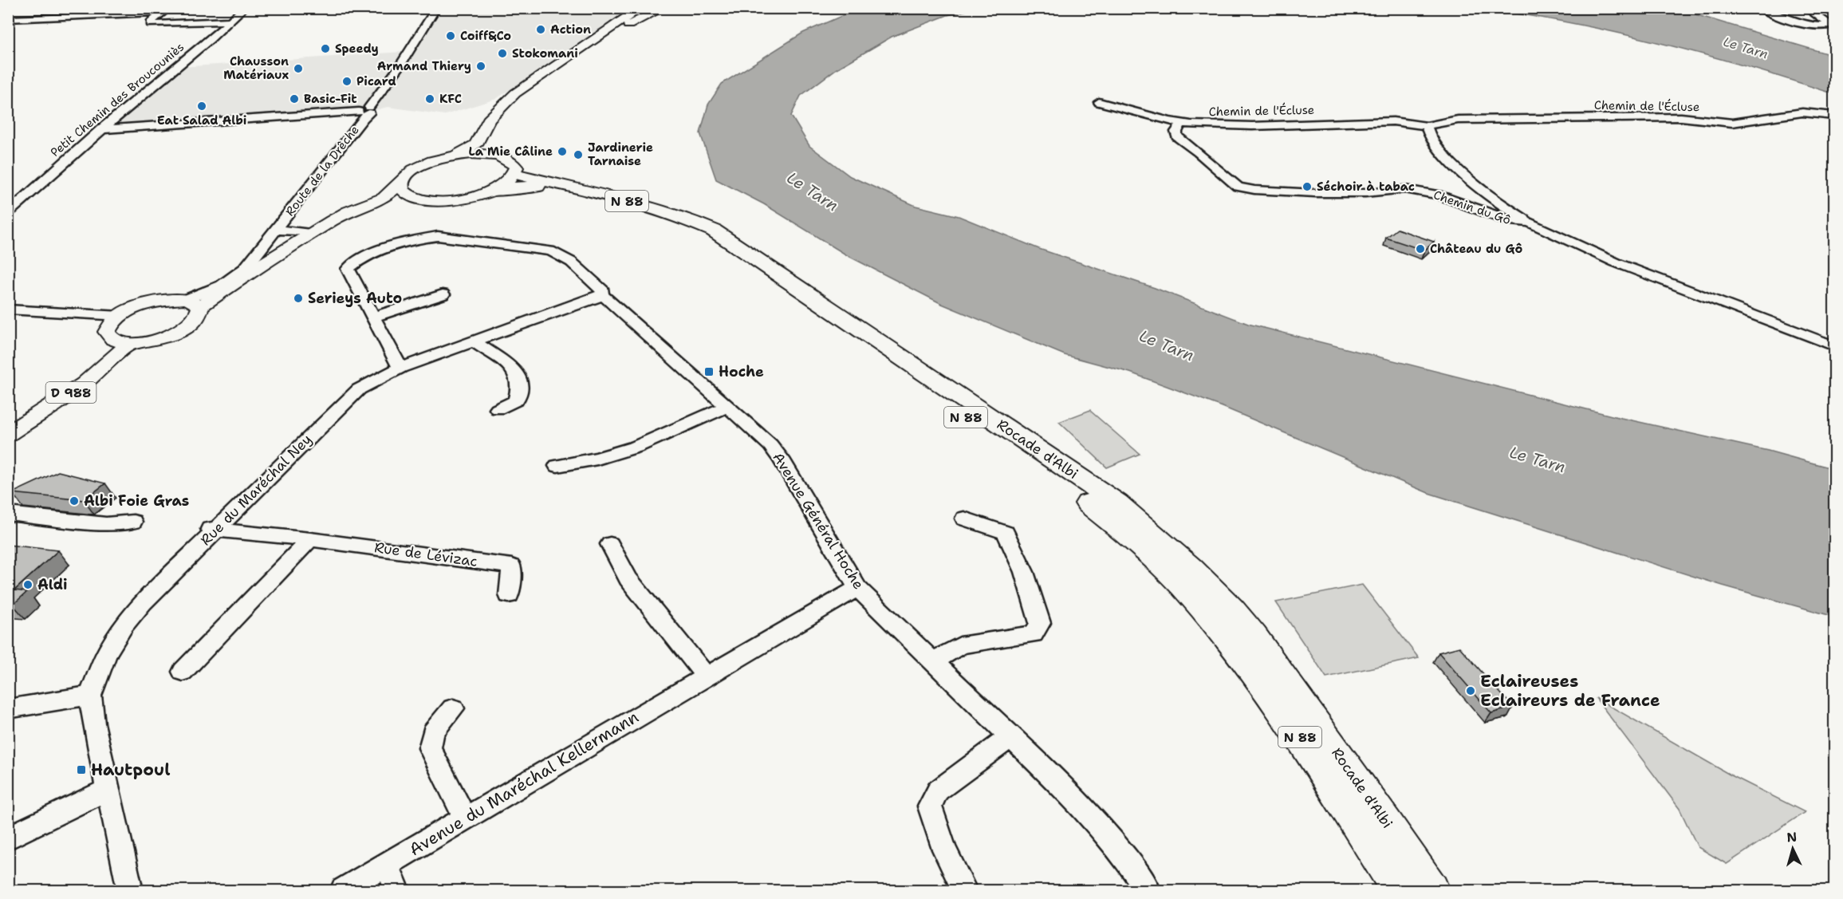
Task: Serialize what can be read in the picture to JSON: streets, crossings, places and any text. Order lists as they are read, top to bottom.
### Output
{
  "streets": {
    "highway": ["N 88", "Rocade d'Albi"],
    "main road": ["D 988"],
    "street": [
      "Petit Chemin des Broucouniès",
      "Chemin de l'Écluse",
      "Route de la Drêche",
      "Chemin du Gô",
      "Rue du Maréchal Ney",
      "Avenue Général Hoche",
      "Rue de Lévizac",
      "Avenue du Maréchal Kellermann"
    ]
  },
  "crossings": [
    ["Chemin de l'Écluse", "Chemin du Gô"],
    ["Rue du Maréchal Ney", "Avenue Général Hoche"],
    ["Rue du Maréchal Ney", "Rue de Lévizac"],
    ["Avenue Général Hoche", "Avenue du Maréchal Kellermann"]
  ],
  "water": ["Le Tarn"],
  "places": {
    "other": [
      "Action",
      "Coiff&Co",
      "Speedy",
      "Stokomani",
      "Armand Thiery",
      "Chausson Matériaux",
      "Picard",
      "Basic-Fit",
      "KFC",
      "Eat Salad Albi",
      "La Mie Câline",
      "Jardinerie Tarnaise",
      "Séchoir à tabac",
      "Château du Gô",
      "Serieys Auto",
      "Albi Foie Gras",
      "Aldi",
      "Eclaireuses Eclaireurs de France"
    ],
    "transit": ["Hoche", "Hautpoul"]
  },
  "north": "top"
}
